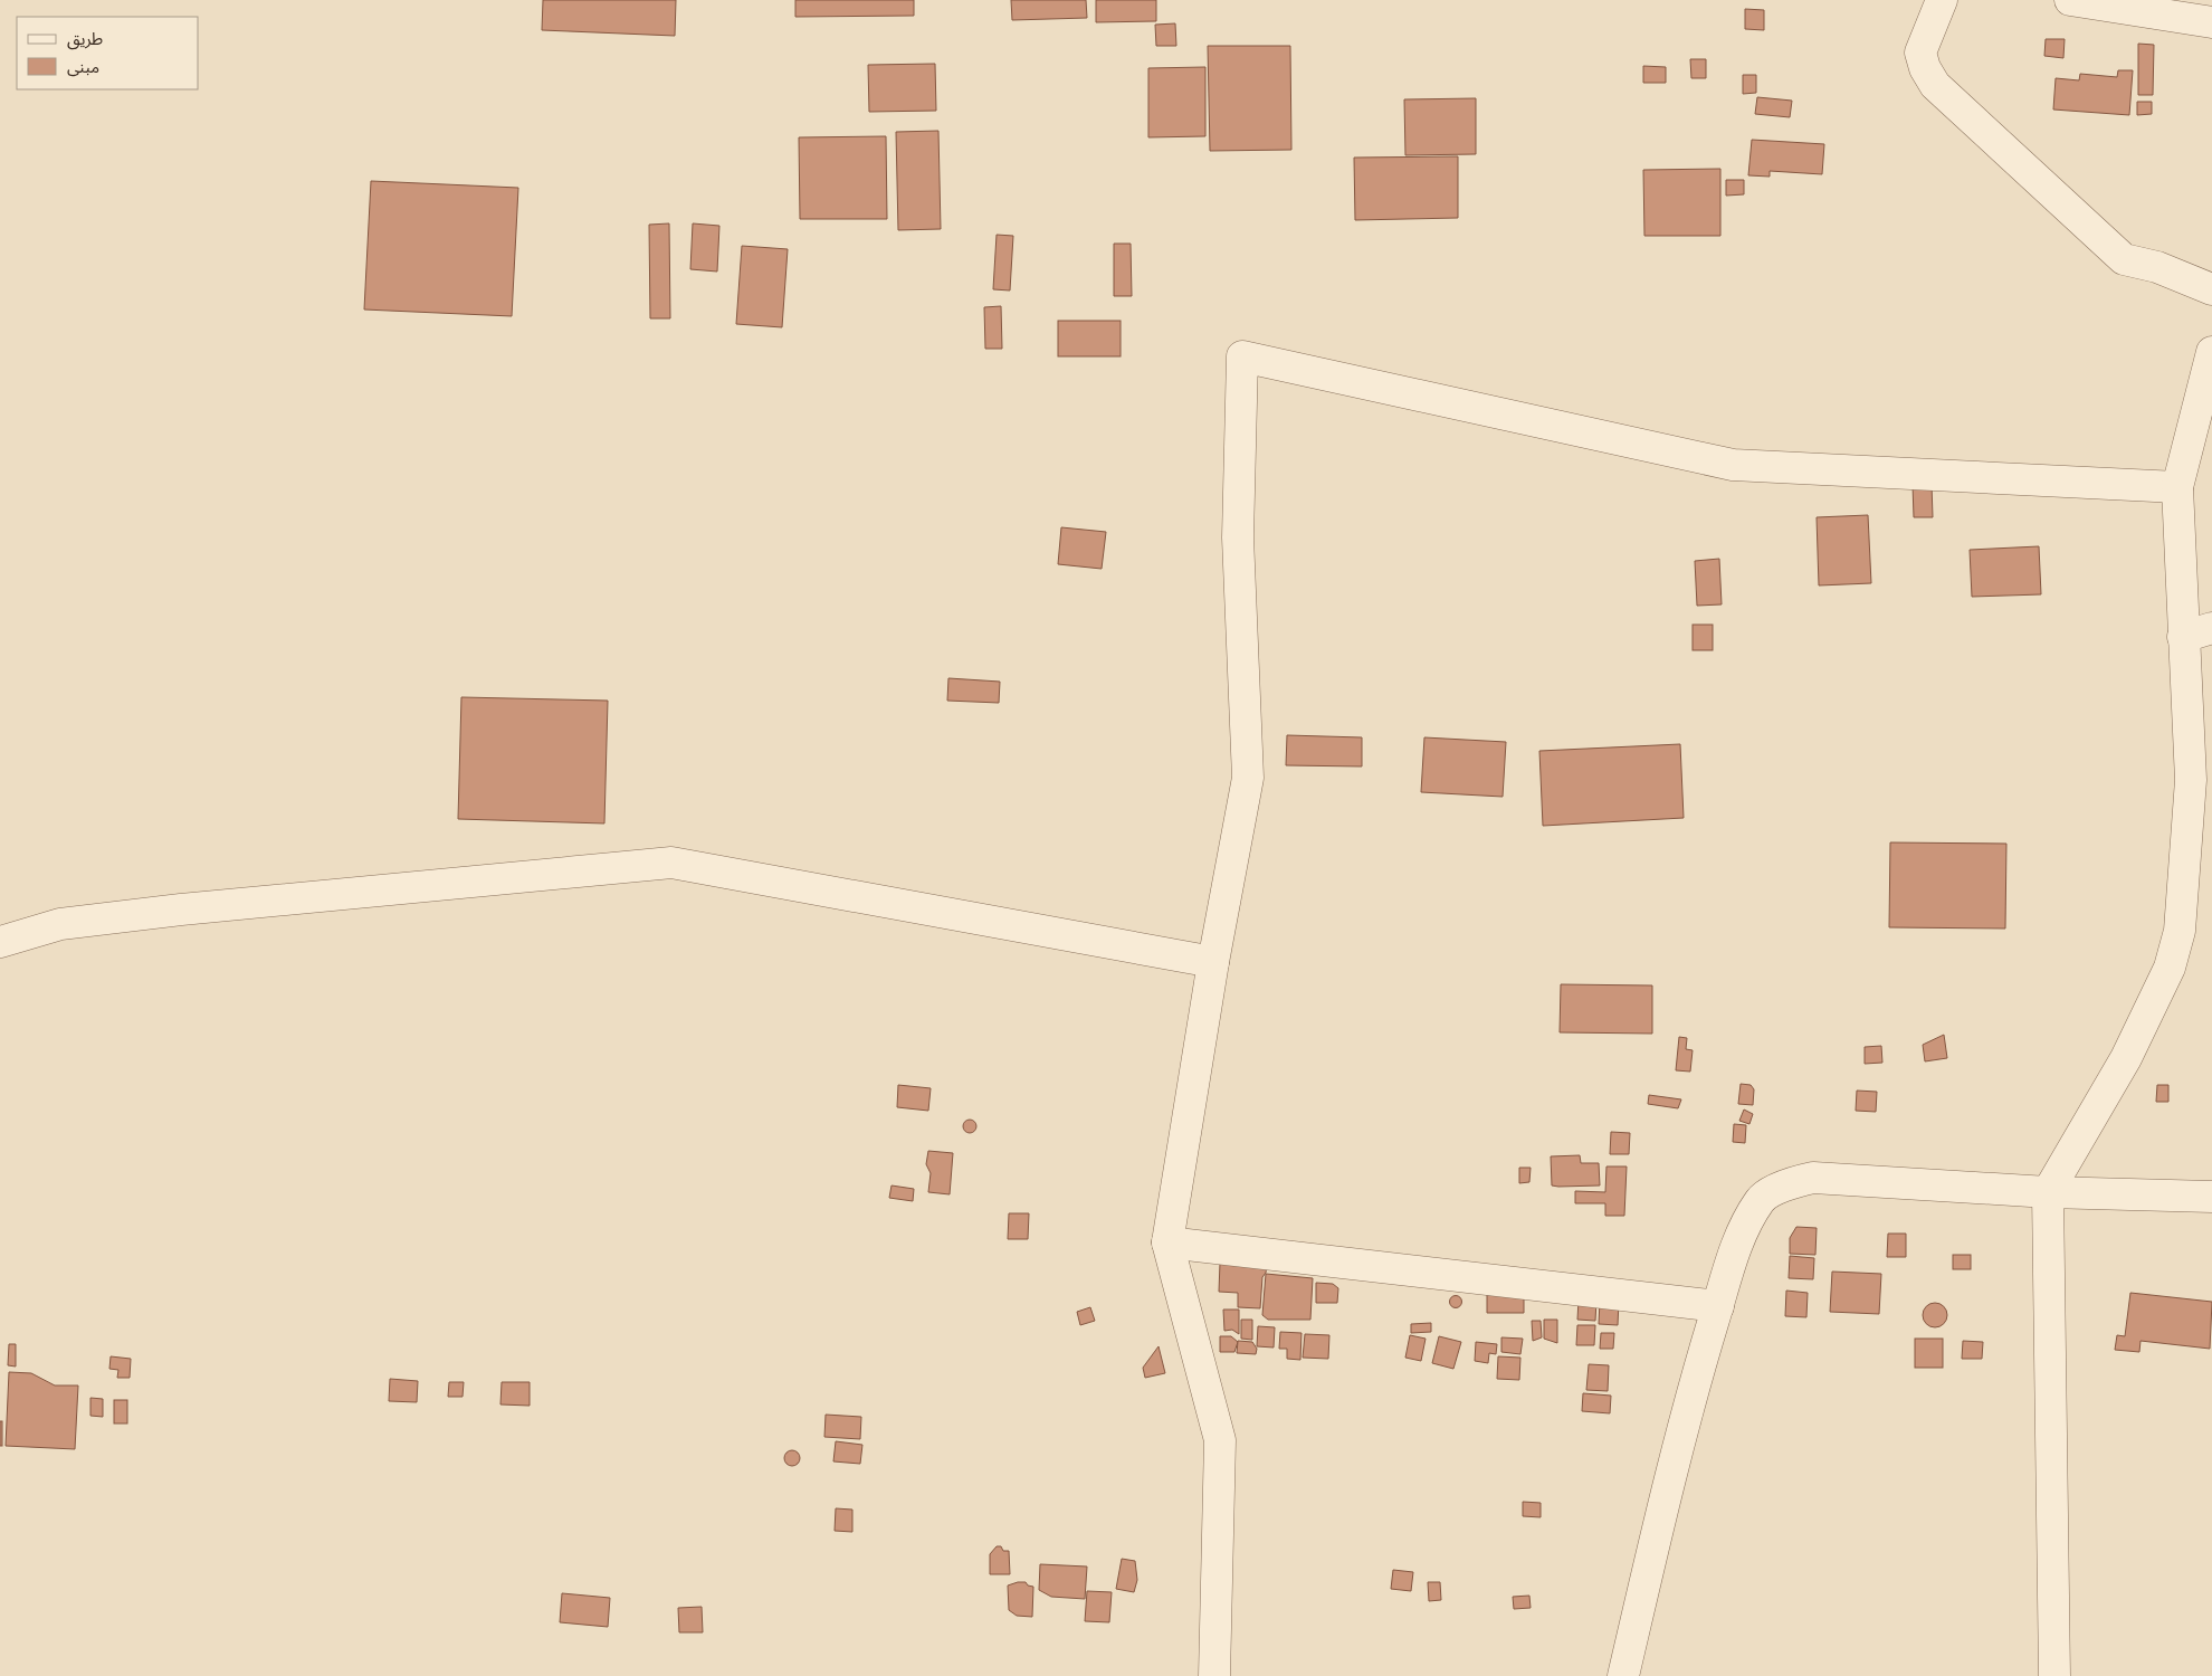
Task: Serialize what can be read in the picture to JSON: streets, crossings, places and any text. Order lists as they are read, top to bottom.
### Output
{
  "legend": ["طريق", "مبنى"]
}
